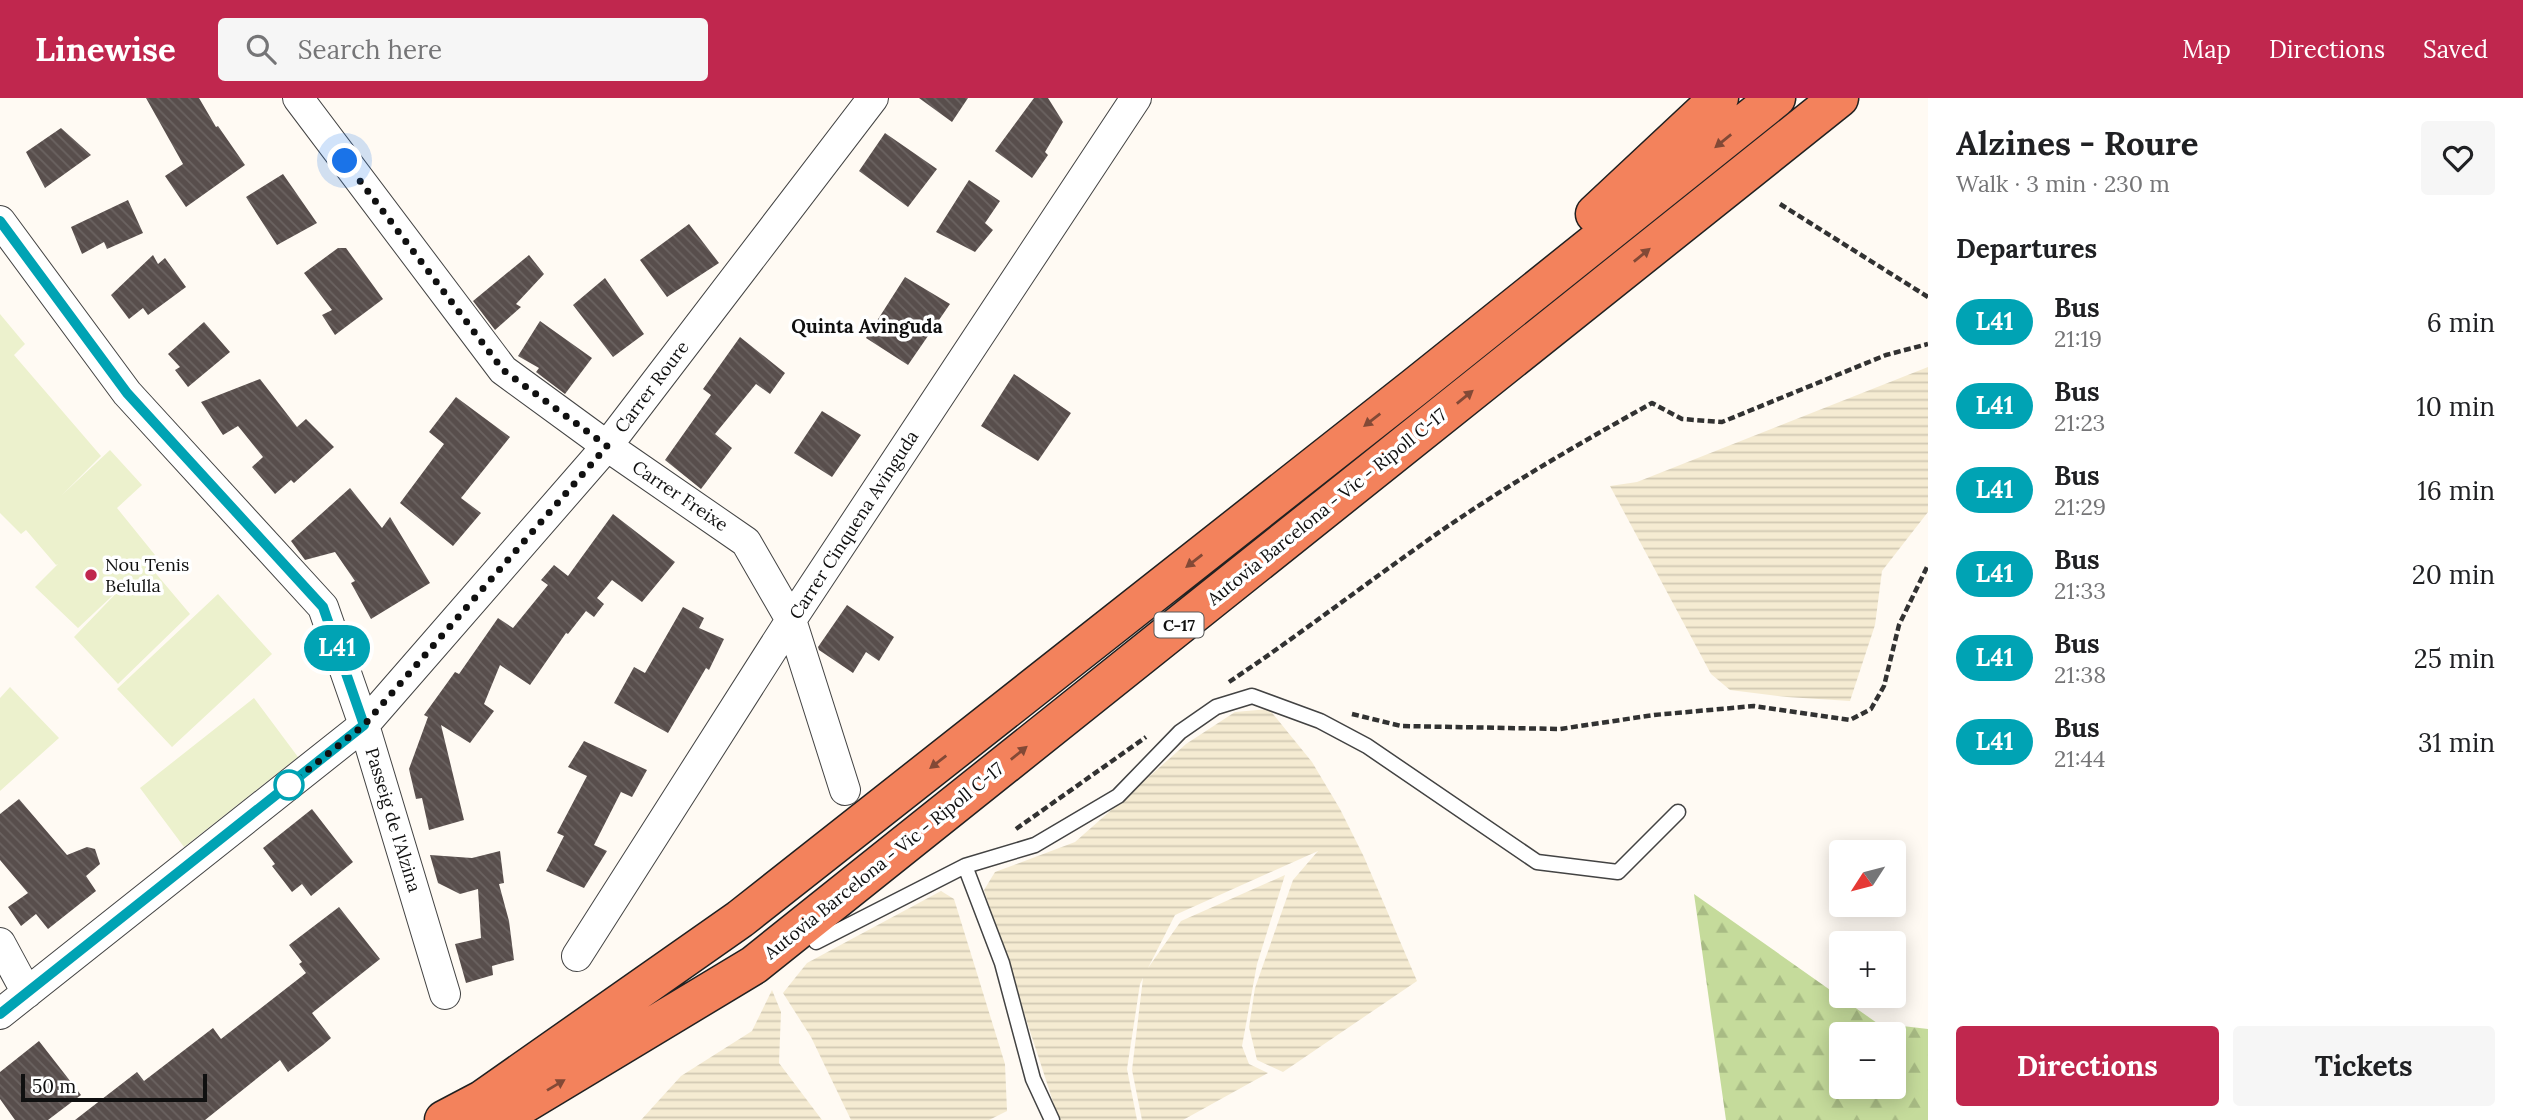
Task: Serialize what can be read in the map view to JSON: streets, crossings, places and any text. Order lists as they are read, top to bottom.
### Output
{
  "streets": {
    "highway": ["Autovia Barcelona - Vic - Ripoll C-17", "C-17"],
    "street": [
      "Carrer Roure",
      "Carrer Freixe",
      "Carrer Cinquena Avinguda",
      "Passeig de l'Alzina"
    ]
  },
  "crossings": [
    ["Carrer Roure", "Carrer Freixe"],
    ["Carrer Roure", "Passeig de l'Alzina"],
    ["Carrer Freixe", "Carrer Cinquena Avinguda"]
  ],
  "districts": ["Quinta Avinguda"],
  "places": ["Nou Tenis Belulla"],
  "lines": ["bus line L41"],
  "scale_bar": "50 m",
  "north": "bottom left",
  "page": {
    "header": "Linewise",
    "search": "Search here",
    "nav": ["Map", "Directions", "Saved"],
    "on_map": "L41",
    "heading": [
      ["Alzines - Roure", "Walk · 3 min · 230 m"],
      "Departures"
    ],
    "list": [
      {
        "mark": "L41",
        "name": "Bus",
        "note": "21:19",
        "value": "6 min"
      },
      {
        "mark": "L41",
        "name": "Bus",
        "note": "21:23",
        "value": "10 min"
      },
      {
        "mark": "L41",
        "name": "Bus",
        "note": "21:29",
        "value": "16 min"
      },
      {
        "mark": "L41",
        "name": "Bus",
        "note": "21:33",
        "value": "20 min"
      },
      {
        "mark": "L41",
        "name": "Bus",
        "note": "21:38",
        "value": "25 min"
      },
      {
        "mark": "L41",
        "name": "Bus",
        "note": "21:44",
        "value": "31 min"
      }
    ],
    "map_buttons": ["+", "−"],
    "buttons": ["Directions", "Tickets"],
    "scale": "50 m"
  }
}
